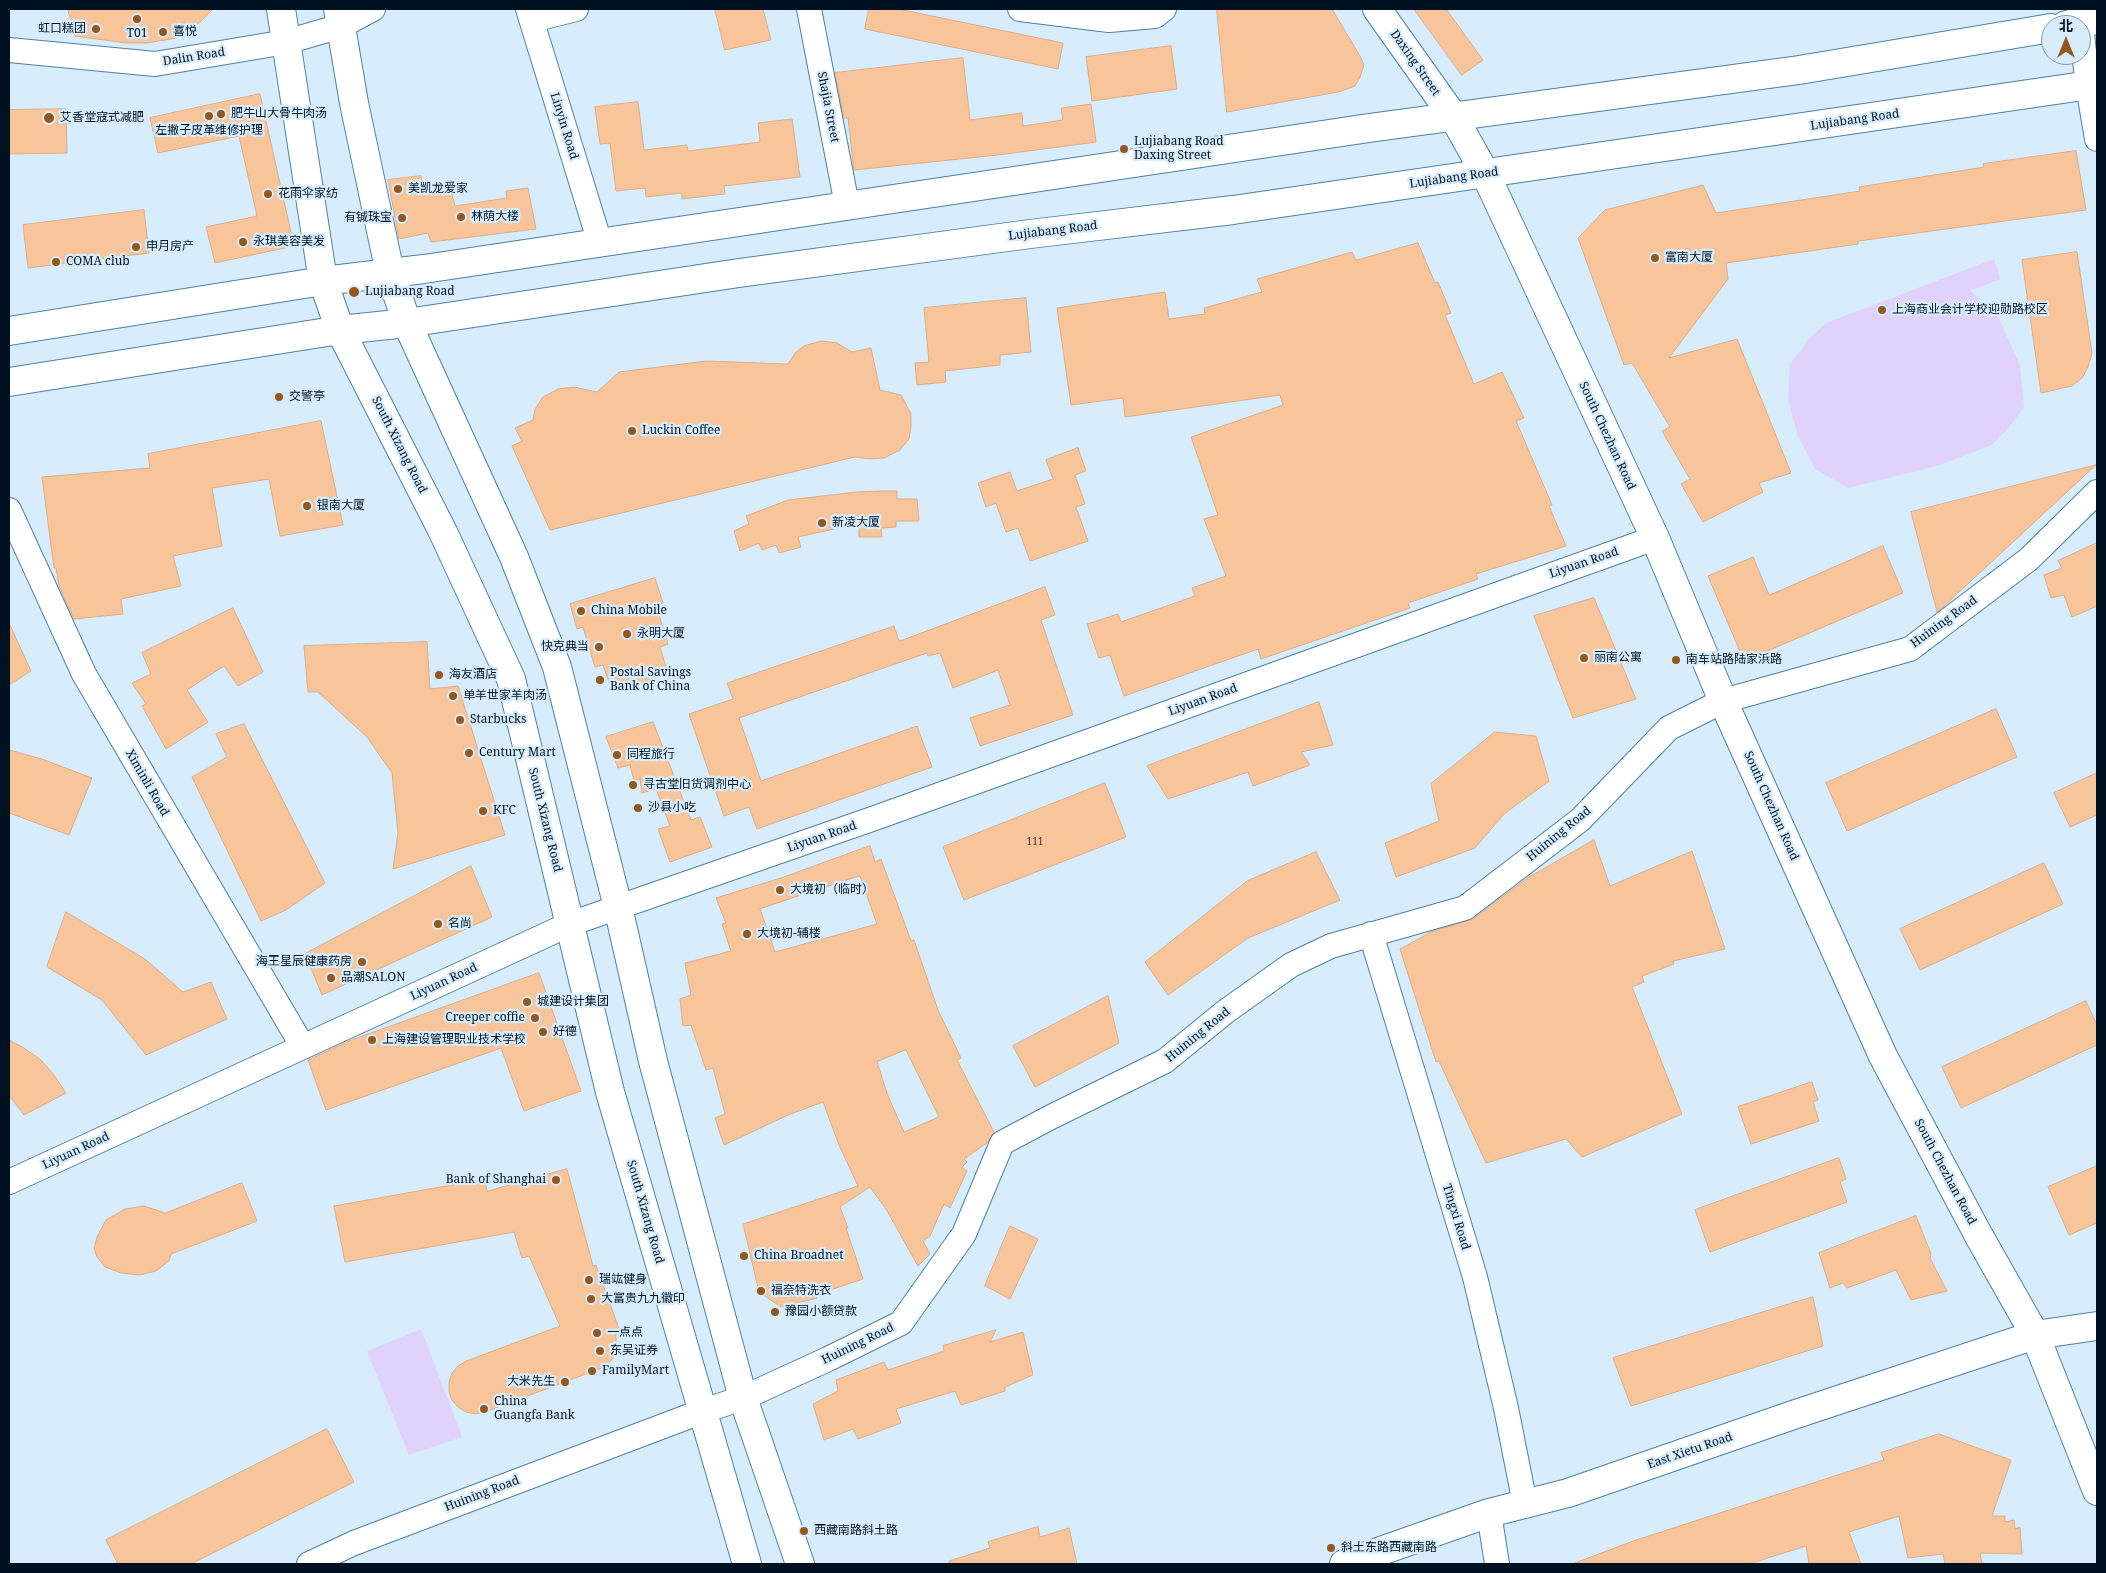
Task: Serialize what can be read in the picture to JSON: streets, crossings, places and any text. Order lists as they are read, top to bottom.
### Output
{
  "streets": {
    "main road": [
      "Daxing Street",
      "Lujiabang Road",
      "South Chezhan Road",
      "South Xizang Road",
      "East Xietu Road"
    ],
    "street": [
      "Dalin Road",
      "Shajia Street",
      "Linyin Road",
      "Liyuan Road",
      "Huining Road",
      "Ximinli Road",
      "Tingxi Road"
    ]
  },
  "crossings": [
    ["Dalin Road", "South Xizang Road"],
    ["Daxing Street", "South Chezhan Road"],
    ["Lujiabang Road", "South Chezhan Road"],
    ["Lujiabang Road", "South Xizang Road"],
    ["South Chezhan Road", "Liyuan Road"],
    ["South Chezhan Road", "Huining Road"],
    ["South Chezhan Road", "East Xietu Road"],
    ["South Xizang Road", "Liyuan Road"],
    ["South Xizang Road", "Huining Road"],
    ["Liyuan Road", "Ximinli Road"],
    ["Huining Road", "Tingxi Road"],
    ["Tingxi Road", "East Xietu Road"]
  ],
  "places": [
    "T01",
    "虹口糕团",
    "喜悦",
    "肥牛山大骨牛肉汤",
    "左撇子皮革维修护理",
    "艾香堂寇式减肥",
    "Lujiabang Road Daxing Street",
    "美凯龙爱家",
    "花雨伞家纺",
    "林荫大楼",
    "有铖珠宝",
    "永琪美容美发",
    "申月房产",
    "富南大厦",
    "COMA club",
    "Lujiabang Road",
    "上海商业会计学校迎勋路校区",
    "交警亭",
    "Luckin Coffee",
    "银南大厦",
    "新凌大厦",
    "China Mobile",
    "永明大厦",
    "快克典当",
    "丽南公寓",
    "南车站路陆家浜路",
    "海友酒店",
    "Postal Savings Bank of China",
    "单羊世家羊肉汤",
    "Starbucks",
    "Century Mart",
    "同程旅行",
    "寻古堂旧货调剂中心",
    "沙县小吃",
    "KFC",
    "大境初（临时）",
    "名尚",
    "大境初-辅楼",
    "海王星辰健康药房",
    "品潮SALON",
    "城建设计集团",
    "Creeper coffie",
    "好德",
    "上海建设管理职业技术学校",
    "Bank of Shanghai",
    "China Broadnet",
    "瑞竑健身",
    "福奈特洗衣",
    "大富贵九九徽印",
    "豫园小额贷款",
    "一点点",
    "东吴证券",
    "FamilyMart",
    "大米先生",
    "China Guangfa Bank",
    "西藏南路斜土路",
    "斜土东路西藏南路"
  ],
  "house_numbers": ["111"],
  "north": "top"
}
